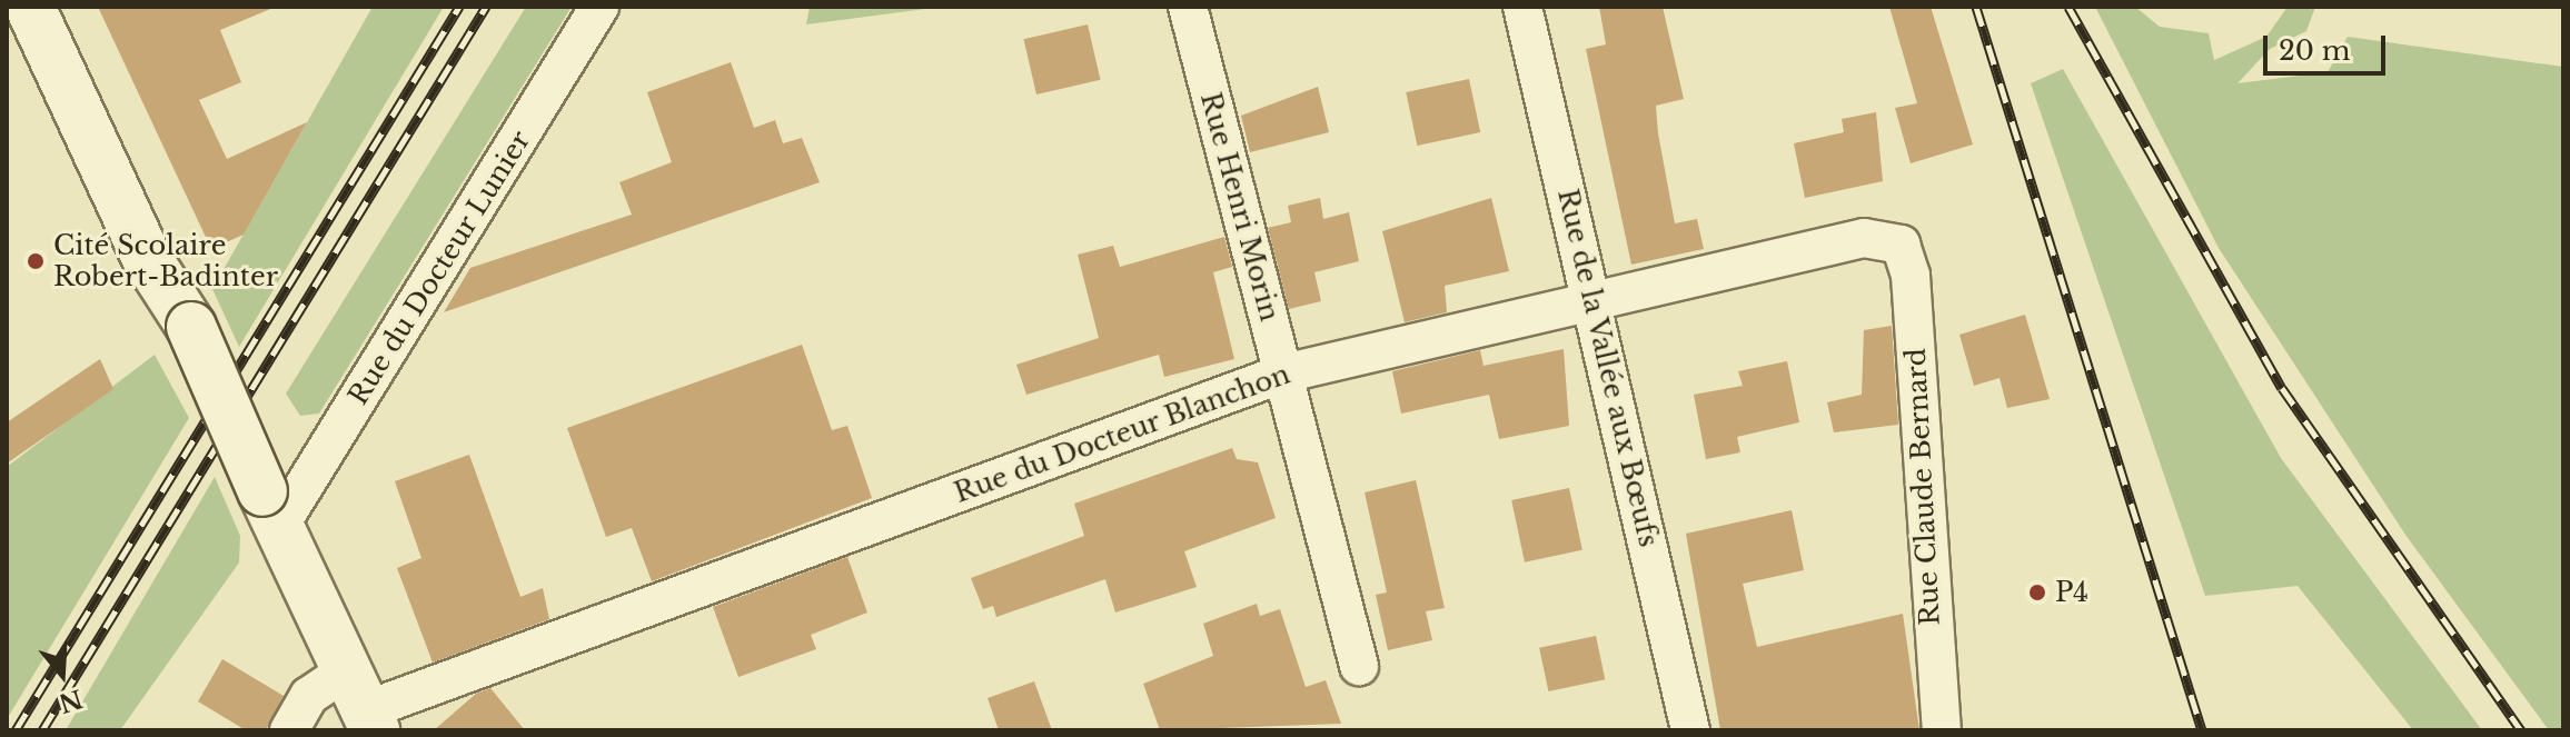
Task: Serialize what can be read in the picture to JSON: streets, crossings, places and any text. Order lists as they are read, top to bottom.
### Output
{
  "streets": {
    "street": [
      "Rue Henri Morin",
      "Rue du Docteur Lunier",
      "Rue de la Vallée aux Bœufs",
      "Rue du Docteur Blanchon",
      "Rue Claude Bernard"
    ]
  },
  "crossings": [
    ["Rue Henri Morin", "Rue du Docteur Blanchon"],
    ["Rue de la Vallée aux Bœufs", "Rue du Docteur Blanchon"],
    ["Rue du Docteur Blanchon", "Rue Claude Bernard"]
  ],
  "places": ["Cité Scolaire Robert-Badinter", "P4"],
  "scale_bar": "20 m",
  "north": "bottom"
}
